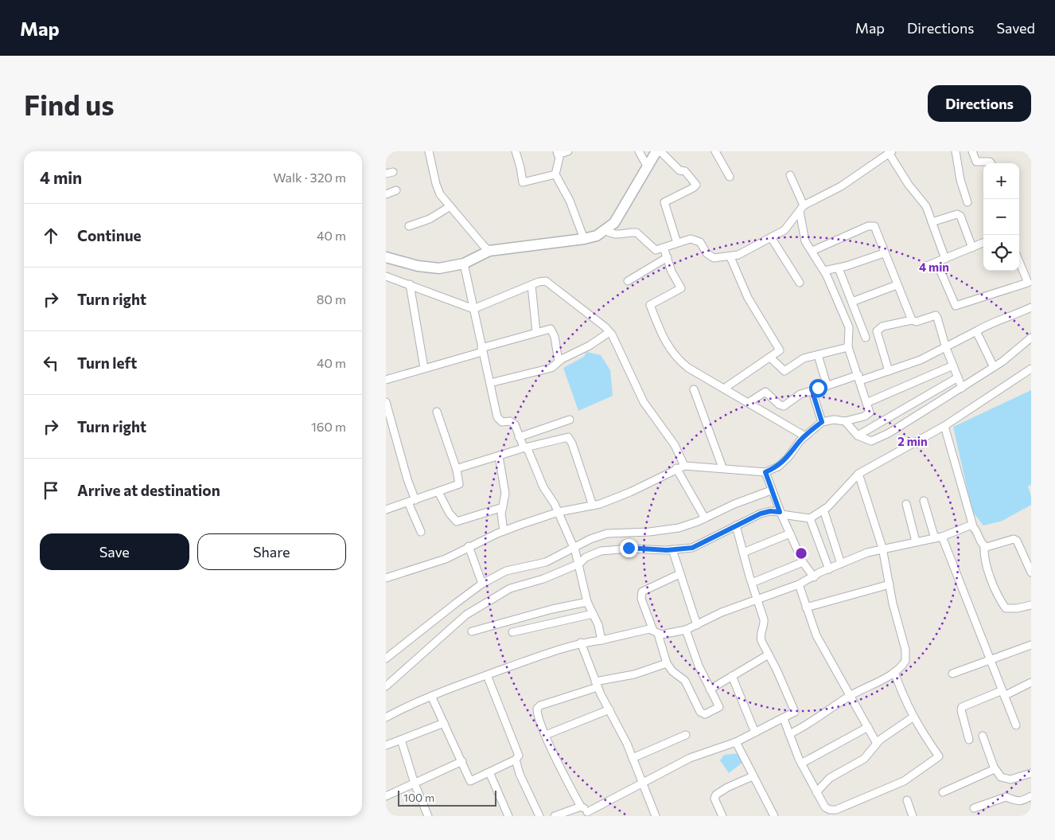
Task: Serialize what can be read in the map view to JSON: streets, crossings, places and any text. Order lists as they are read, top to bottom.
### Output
{
  "scale_bar": "100 m",
  "page": {
    "header": "Map",
    "nav": ["Map", "Directions", "Saved"],
    "buttons": [
      "Directions",
      ["Save", "Share"]
    ],
    "title": "Find us",
    "heading": ["4 min", "Walk · 320 m"],
    "map_buttons": ["+", "−"],
    "list": [
      ["Continue", "40 m"],
      ["Turn right", "80 m"],
      ["Turn left", "40 m"],
      ["Turn right", "160 m"],
      "Arrive at destination"
    ],
    "scale": "100 m"
  },
  "rings": ["4 min", "2 min"]
}
